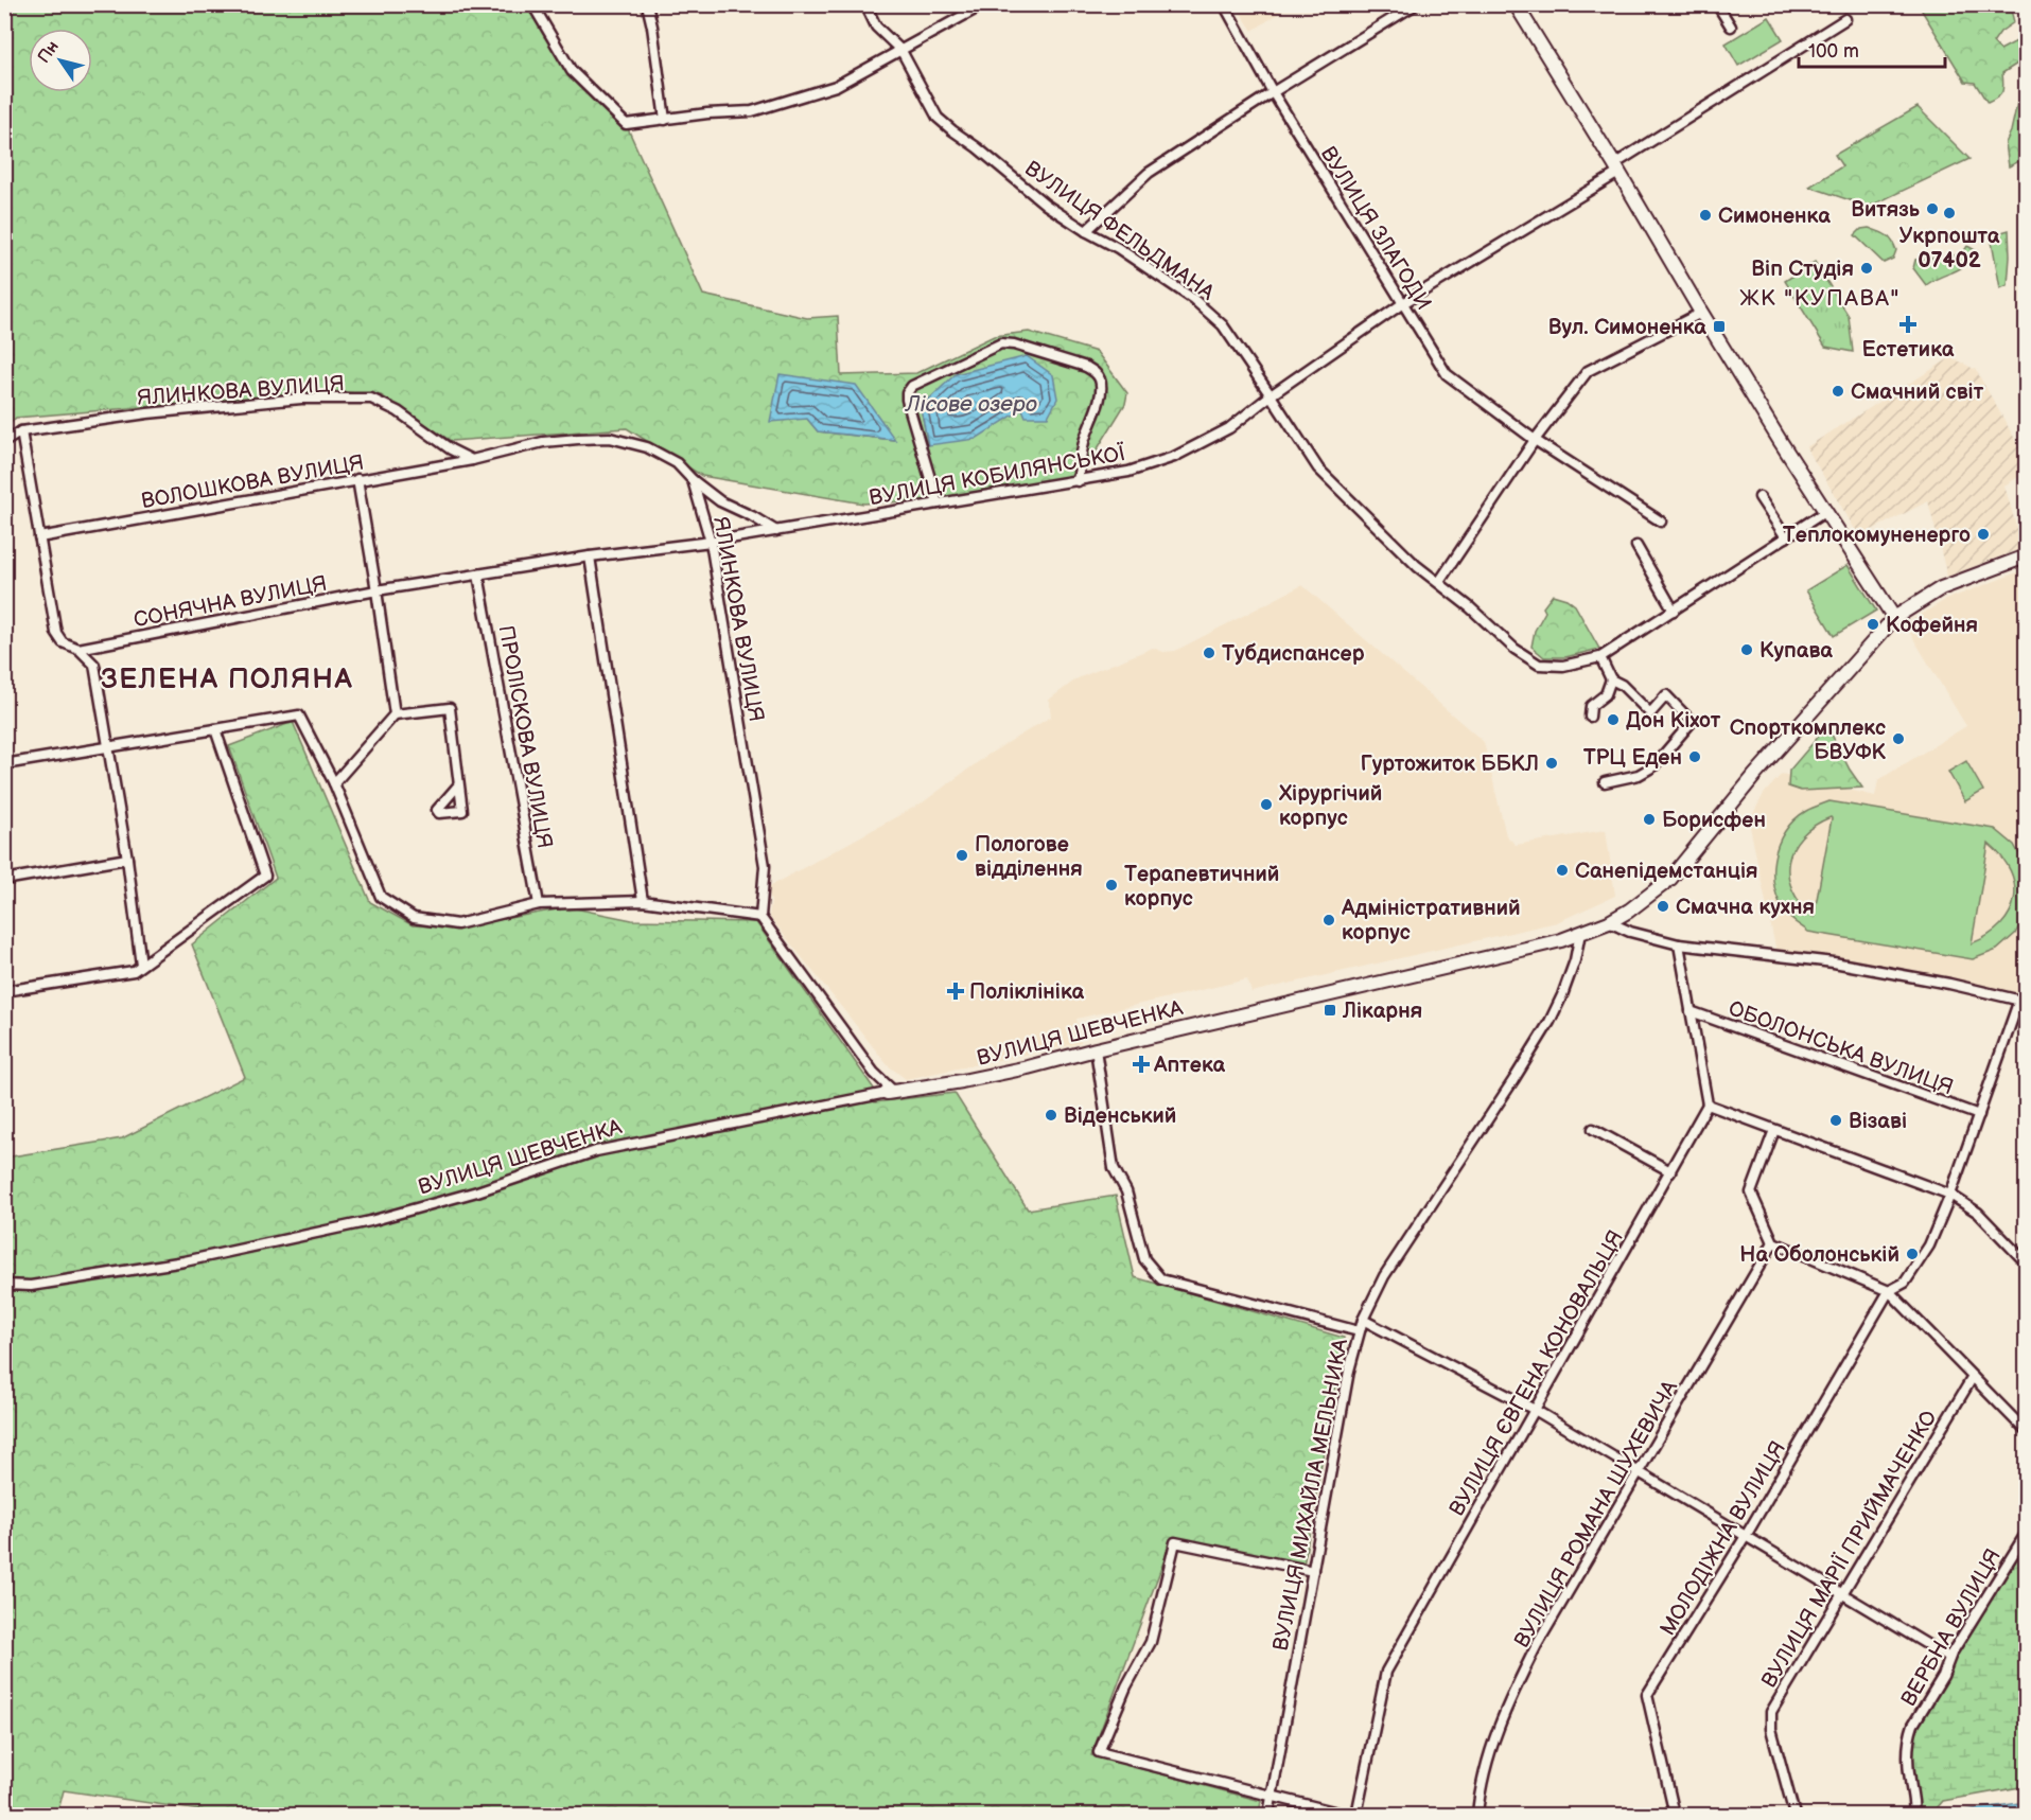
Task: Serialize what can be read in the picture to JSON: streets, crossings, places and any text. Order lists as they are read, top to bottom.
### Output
{
  "streets": {
    "street": [
      "ВУЛИЦЯ ЗЛАГОДИ",
      "ВУЛИЦЯ ФЕЛЬДМАНА",
      "ЯЛИНКОВА ВУЛИЦЯ",
      "ВУЛИЦЯ КОБИЛЯНСЬКОЇ",
      "ВОЛОШКОВА ВУЛИЦЯ",
      "СОНЯЧНА ВУЛИЦЯ",
      "ПРОЛІСКОВА ВУЛИЦЯ",
      "ВУЛИЦЯ ШЕВЧЕНКА",
      "ОБОЛОНСЬКА ВУЛИЦЯ",
      "ВУЛИЦЯ ЄВГЕНА КОНОВАЛЬЦЯ",
      "ВУЛИЦЯ МИХАЙЛА МЕЛЬНИКА",
      "ВУЛИЦЯ РОМАНА ШУХЕВИЧА",
      "МОЛОДІЖНА ВУЛИЦЯ",
      "ВУЛИЦЯ МАРІЇ ПРИЙМАЧЕНКО",
      "ВЕРБНА ВУЛИЦЯ"
    ]
  },
  "crossings": [
    ["ВУЛИЦЯ ЗЛАГОДИ", "ВУЛИЦЯ КОБИЛЯНСЬКОЇ"],
    ["ВУЛИЦЯ ФЕЛЬДМАНА", "ВУЛИЦЯ КОБИЛЯНСЬКОЇ"],
    ["ЯЛИНКОВА ВУЛИЦЯ", "ВУЛИЦЯ КОБИЛЯНСЬКОЇ"],
    ["ЯЛИНКОВА ВУЛИЦЯ", "ВОЛОШКОВА ВУЛИЦЯ"],
    ["ЯЛИНКОВА ВУЛИЦЯ", "СОНЯЧНА ВУЛИЦЯ"],
    ["ВУЛИЦЯ КОБИЛЯНСЬКОЇ", "СОНЯЧНА ВУЛИЦЯ"],
    ["СОНЯЧНА ВУЛИЦЯ", "ПРОЛІСКОВА ВУЛИЦЯ"],
    ["ВУЛИЦЯ ШЕВЧЕНКА", "ВУЛИЦЯ МИХАЙЛА МЕЛЬНИКА"]
  ],
  "districts": ["ЖК \"КУПАВА\"", "ЗЕЛЕНА ПОЛЯНА"],
  "water": ["Лісове озеро"],
  "places": {
    "other": [
      "Витязь",
      "Укрпошта 07402",
      "Симоненка",
      "Віп Студія",
      "Смачний світ",
      "Теплокомуненерго",
      "Кофейня",
      "Купава",
      "Тубдиспансер",
      "Дон Кіхот",
      "Спорткомплекс БВУФК",
      "ТРЦ Еден",
      "Гуртожиток ББКЛ",
      "Хірургічий корпус",
      "Борисфен",
      "Пологове відділення",
      "Санепідемстанція",
      "Терапевтичний корпус",
      "Смачна кухня",
      "Адміністративний корпус",
      "Віденський",
      "Візаві",
      "На Оболонській"
    ],
    "health": ["Естетика", "Поліклініка", "Аптека"],
    "transit": ["Вул. Симоненка", "Лікарня"]
  },
  "scale_bar": "100 m",
  "north": "top left"
}
